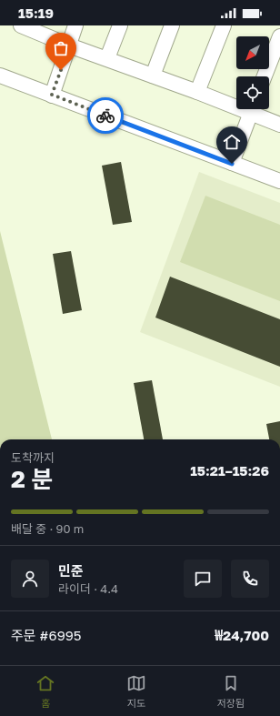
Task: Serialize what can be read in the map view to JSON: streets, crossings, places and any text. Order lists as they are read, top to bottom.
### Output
{
  "north": "bottom left",
  "page": {
    "status": "15:19",
    "heading": ["2 분", "도착까지", "15:21–15:26"],
    "panel": [
      "민준",
      "라이더 · 4.4",
      "주문 #6995",
      "₩24,700"
    ],
    "bar": "배달 중 · 90 m",
    "tabs": ["홈", "지도", "저장됨"]
  }
}
